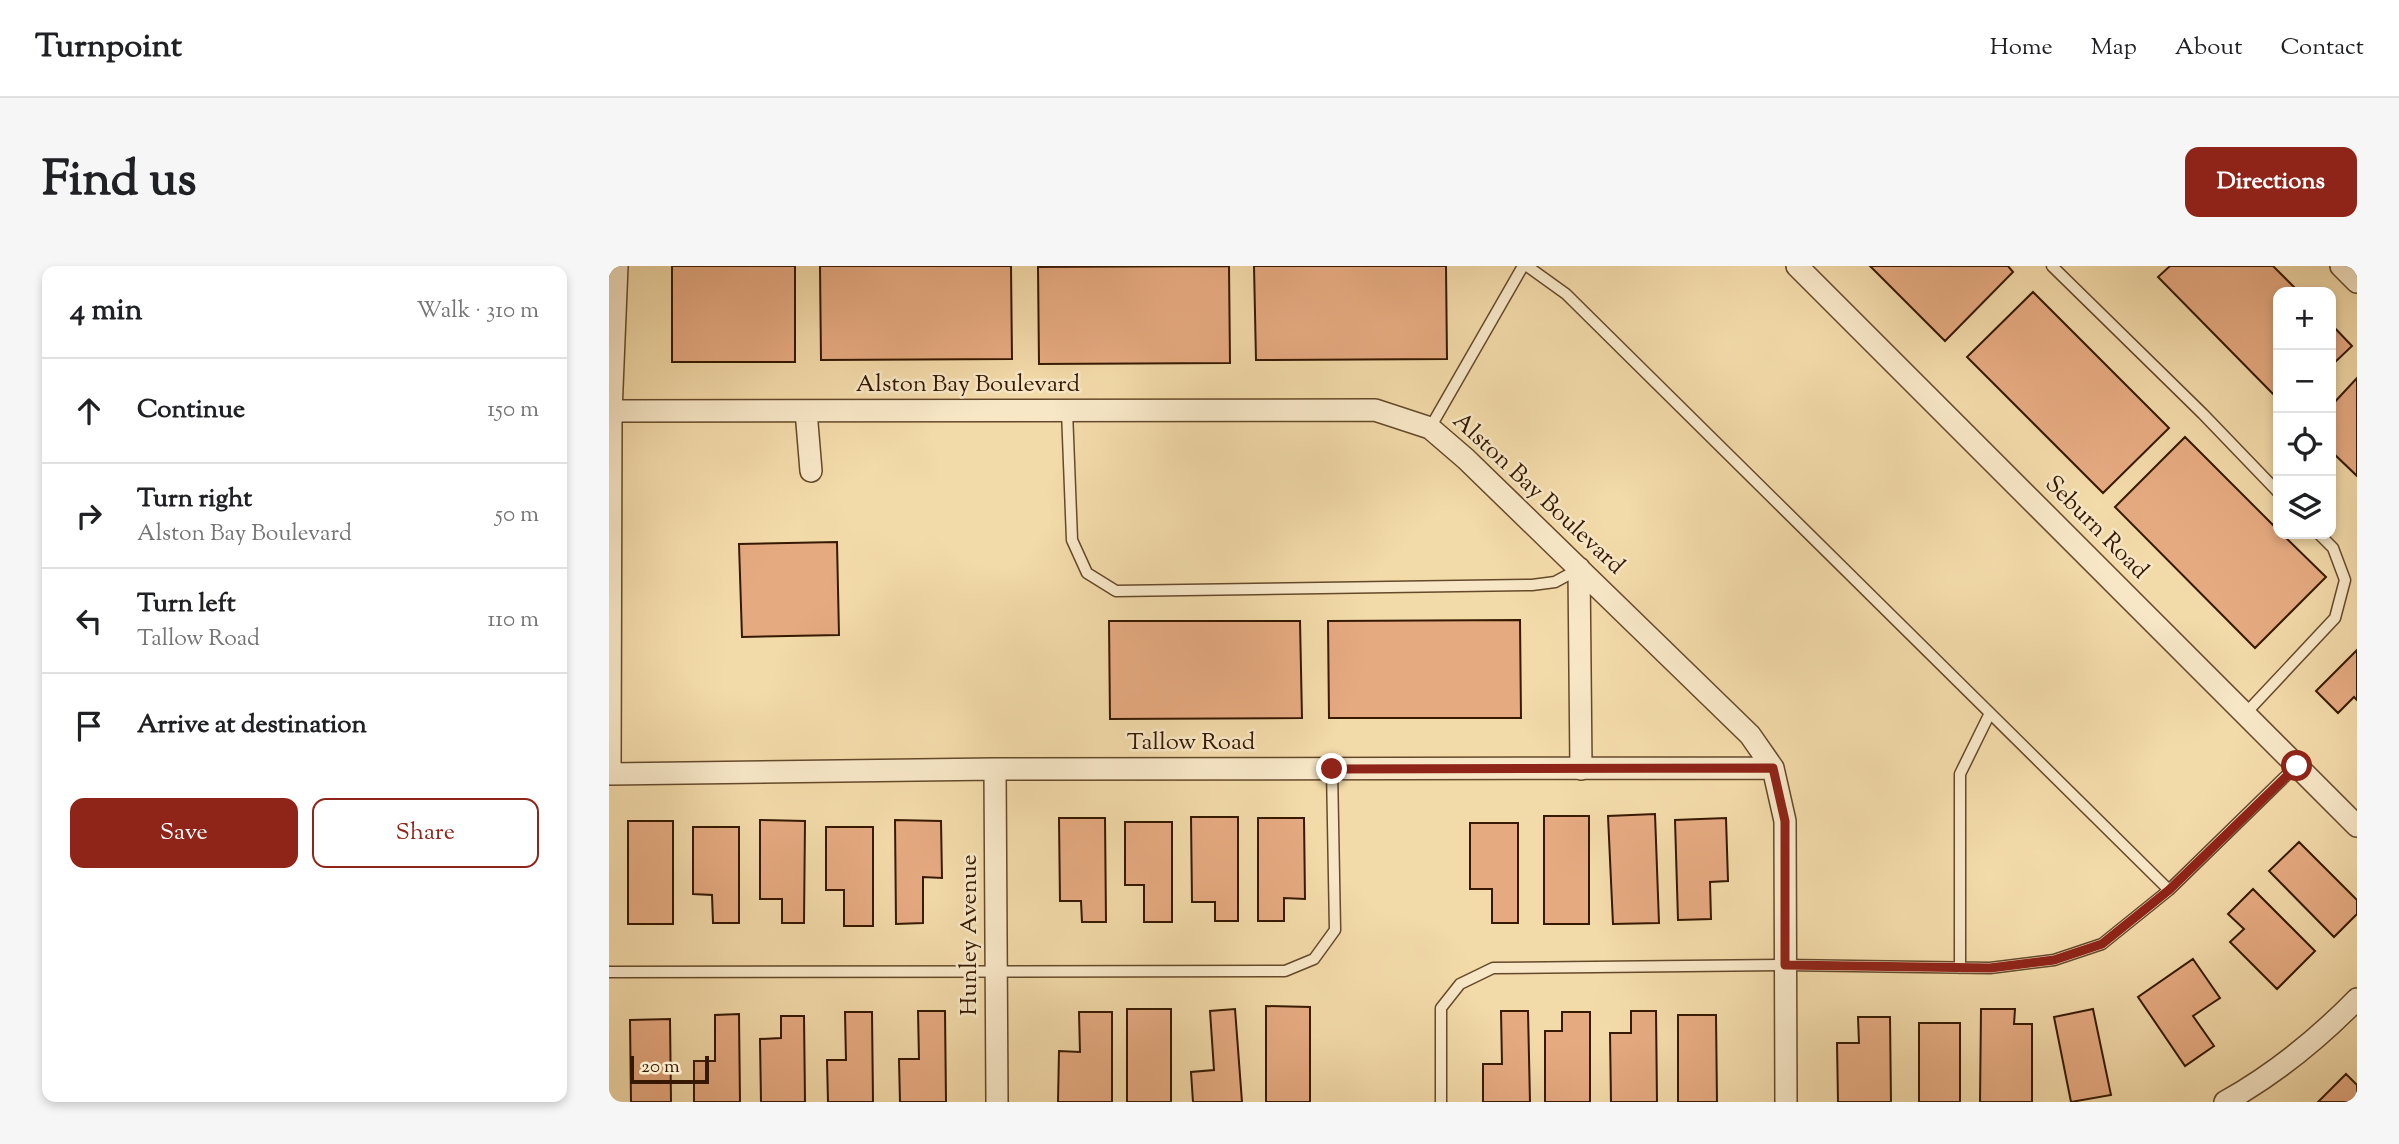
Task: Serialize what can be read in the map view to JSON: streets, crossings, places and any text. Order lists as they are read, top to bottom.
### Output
{
  "streets": {
    "street": [
      "Alston Bay Boulevard",
      "Seburn Road",
      "Tallow Road",
      "Hunley Avenue"
    ]
  },
  "crossings": [
    ["Alston Bay Boulevard", "Tallow Road"],
    ["Tallow Road", "Hunley Avenue"]
  ],
  "scale_bar": "20 m",
  "page": {
    "header": "Turnpoint",
    "nav": [
      "Home",
      "Map",
      "About",
      "Contact"
    ],
    "title": "Find us",
    "buttons": [
      "Directions",
      ["Save", "Share"]
    ],
    "heading": ["4 min", "Walk · 310 m"],
    "map_buttons": ["+", "−"],
    "list": [
      ["Continue", "150 m"],
      ["Turn right", "Alston Bay Boulevard", "50 m"],
      ["Turn left", "Tallow Road", "110 m"],
      "Arrive at destination"
    ],
    "scale": "20 m"
  }
}
